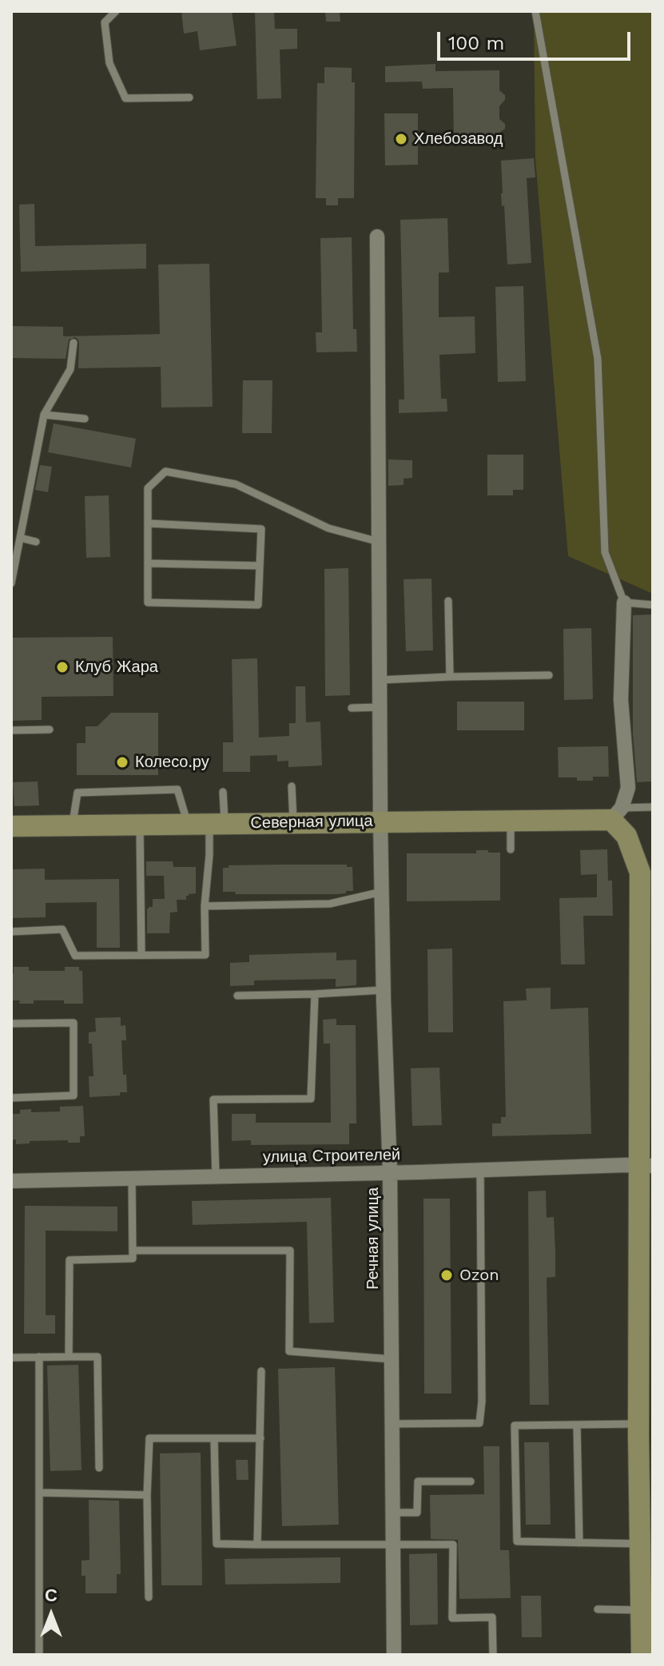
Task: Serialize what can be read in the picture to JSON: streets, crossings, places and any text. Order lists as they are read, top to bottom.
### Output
{
  "streets": {
    "street": ["Северная улица", "улица Строителей", "Речная улица"]
  },
  "crossings": [
    ["Северная улица", "Речная улица"],
    ["улица Строителей", "Речная улица"]
  ],
  "places": [
    "Хлебозавод",
    "Клуб Жара",
    "Колесо.ру",
    "Ozon"
  ],
  "scale_bar": "100 m",
  "north": "top"
}
